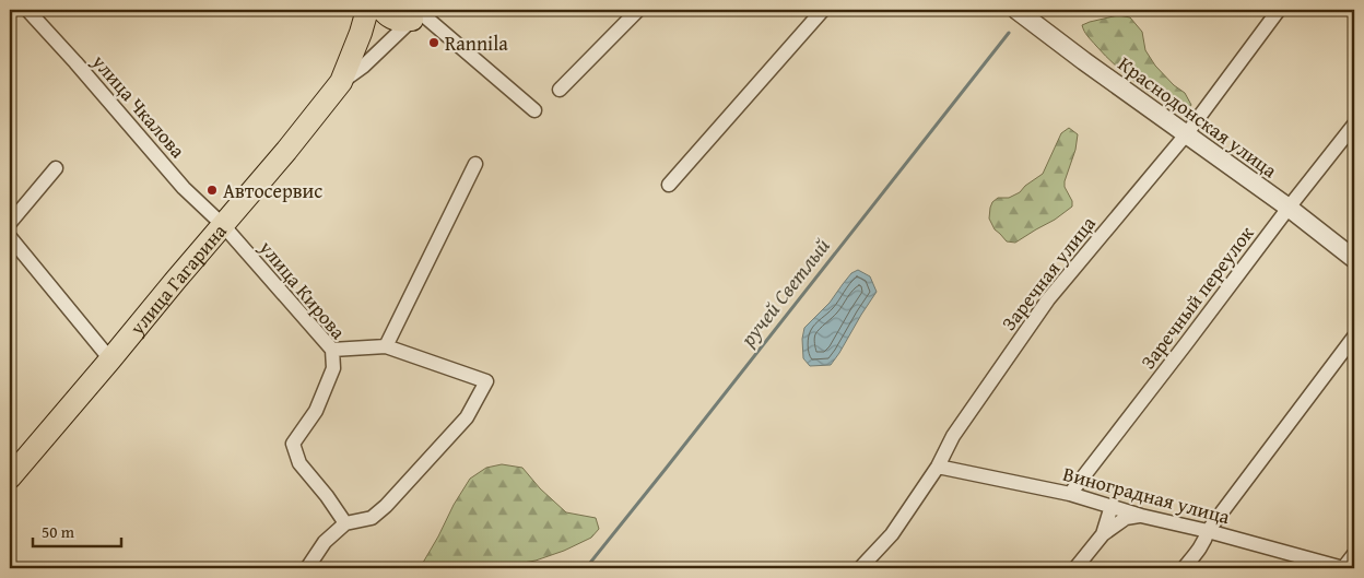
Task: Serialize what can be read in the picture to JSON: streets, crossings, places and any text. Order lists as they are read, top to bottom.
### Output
{
  "streets": {
    "main road": ["улица Гагарина"],
    "street": [
      "улица Чкалова",
      "Краснодонская улица",
      "Заречная улица",
      "улица Кирова",
      "Заречный переулок",
      "Виноградная улица"
    ]
  },
  "crossings": [
    ["улица Чкалова", "улица Гагарина"],
    ["улица Чкалова", "улица Кирова"],
    ["Краснодонская улица", "Заречная улица"],
    ["Краснодонская улица", "Заречный переулок"],
    ["Заречная улица", "Виноградная улица"],
    ["улица Гагарина", "улица Кирова"],
    ["Заречный переулок", "Виноградная улица"]
  ],
  "water": ["ручей Светлый"],
  "places": ["Rannila", "Автосервис"],
  "scale_bar": "50 m"
}
